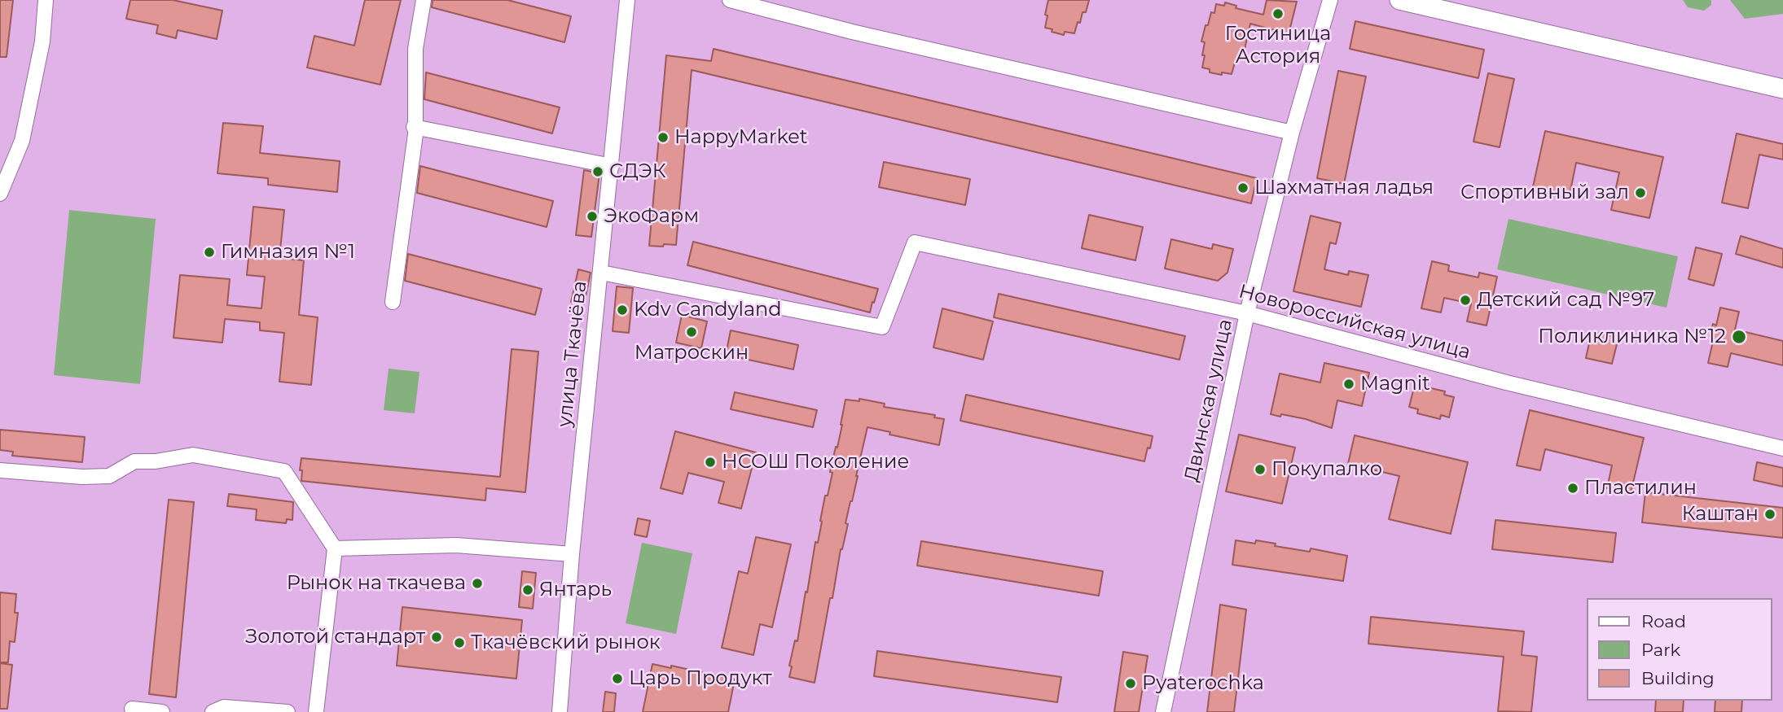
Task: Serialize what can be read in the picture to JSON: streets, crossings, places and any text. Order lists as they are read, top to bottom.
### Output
{
  "streets": {
    "street": ["Новороссийская улица", "улица Ткачёва", "Двинская улица"]
  },
  "crossings": [
    ["Новороссийская улица", "улица Ткачёва"],
    ["Новороссийская улица", "Двинская улица"]
  ],
  "places": [
    "Гостиница Астория",
    "HappyMarket",
    "СДЭК",
    "Шахматная ладья",
    "Спортивный зал",
    "ЭкоФарм",
    "Гимназия №1",
    "Детский сад №97",
    "Kdv Candyland",
    "Матроскин",
    "Поликлиника №12",
    "Magnit",
    "НСОШ Поколение",
    "Покупалко",
    "Пластилин",
    "Каштан",
    "Рынок на ткачева",
    "Янтарь",
    "Золотой стандарт",
    "Ткачёвский рынок",
    "Царь Продукт",
    "Pyaterochka"
  ],
  "legend": ["Road", "Park", "Building"]
}
